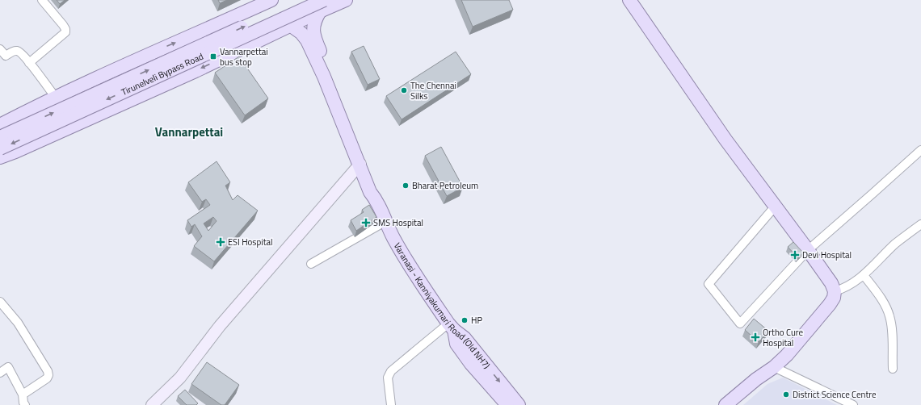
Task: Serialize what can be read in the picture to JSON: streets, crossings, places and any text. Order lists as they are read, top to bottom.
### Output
{
  "streets": {
    "main road": ["Tirunelveli Bypass Road", "Varanasi - Kanniyakumari Road (Old NH7)"]
  },
  "crossings": [
    ["Tirunelveli Bypass Road", "Varanasi - Kanniyakumari Road (Old NH7)"]
  ],
  "districts": ["Vannarpettai"],
  "places": {
    "transit": ["Vannarpettai bus stop"],
    "other": [
      "The Chennai Silks",
      "Bharat Petroleum",
      "HP",
      "District Science Centre"
    ],
    "health": [
      "SMS Hospital",
      "ESI Hospital",
      "Devi Hospital",
      "Ortho Cure Hospital"
    ]
  }
}
